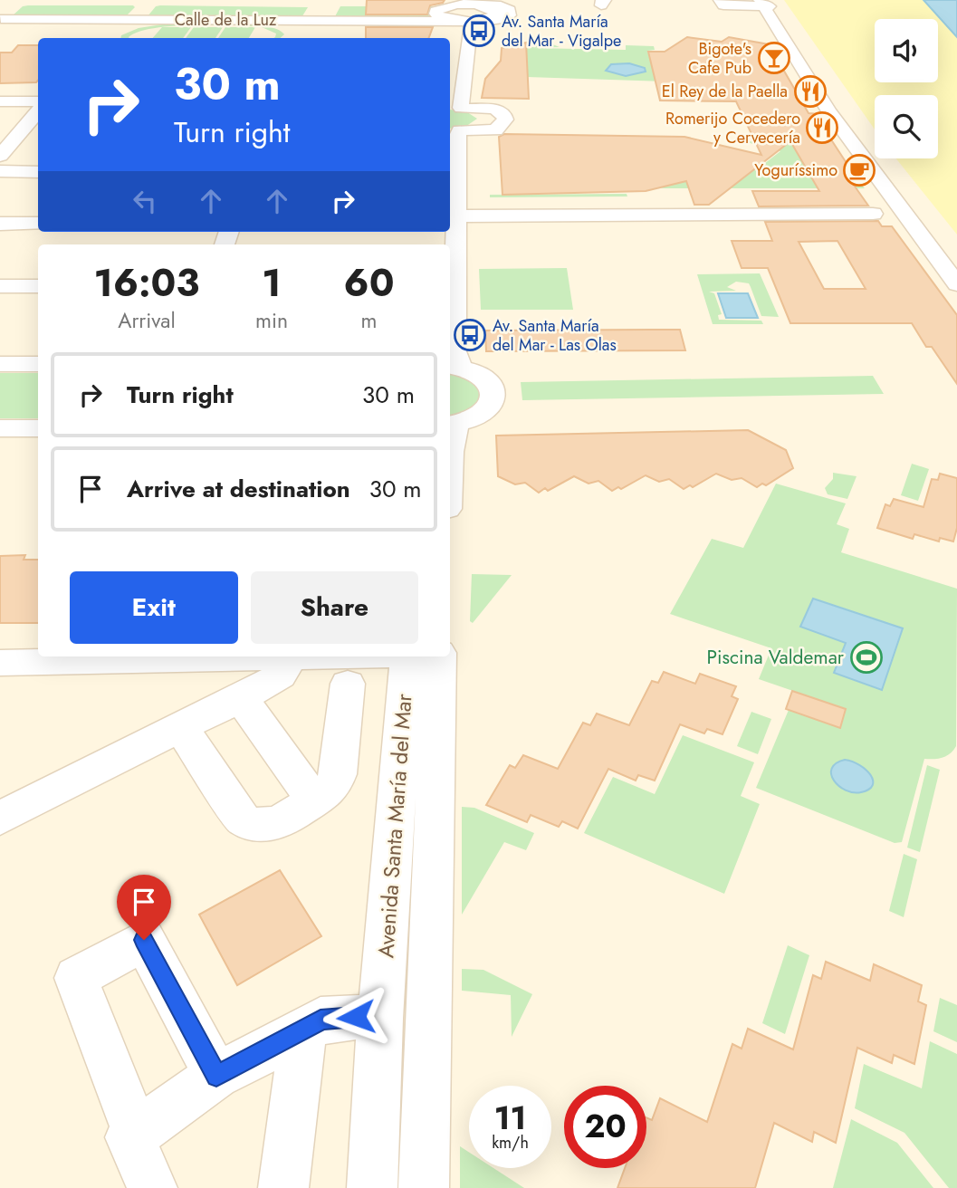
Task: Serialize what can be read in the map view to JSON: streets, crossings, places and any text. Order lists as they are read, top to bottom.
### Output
{
  "streets": {
    "street": ["Calle de la Luz", "Avenida Santa María del Mar"]
  },
  "places": {
    "bus stop": ["Av. Santa María del Mar - Vigalpe", "Av. Santa María del Mar - Las Olas"],
    "bar": ["Bigote's Cafe Pub"],
    "restaurant": ["El Rey de la Paella", "Romerijo Cocedero y Cervecería"],
    "cafe": ["Yoguríssimo"],
    "sports": ["Piscina Valdemar"]
  },
  "page": {
    "turn": ["30 m", "Turn right"],
    "eta": [
      "16:03",
      "Arrival",
      "1",
      "min",
      "60",
      "m"
    ],
    "list": [
      {
        "name": "Turn right",
        "value": "30 m"
      },
      {
        "name": "Arrive at destination",
        "value": "30 m"
      }
    ],
    "buttons": ["Exit", "Share"],
    "speed": "11 km/h",
    "limit": "20"
  }
}
